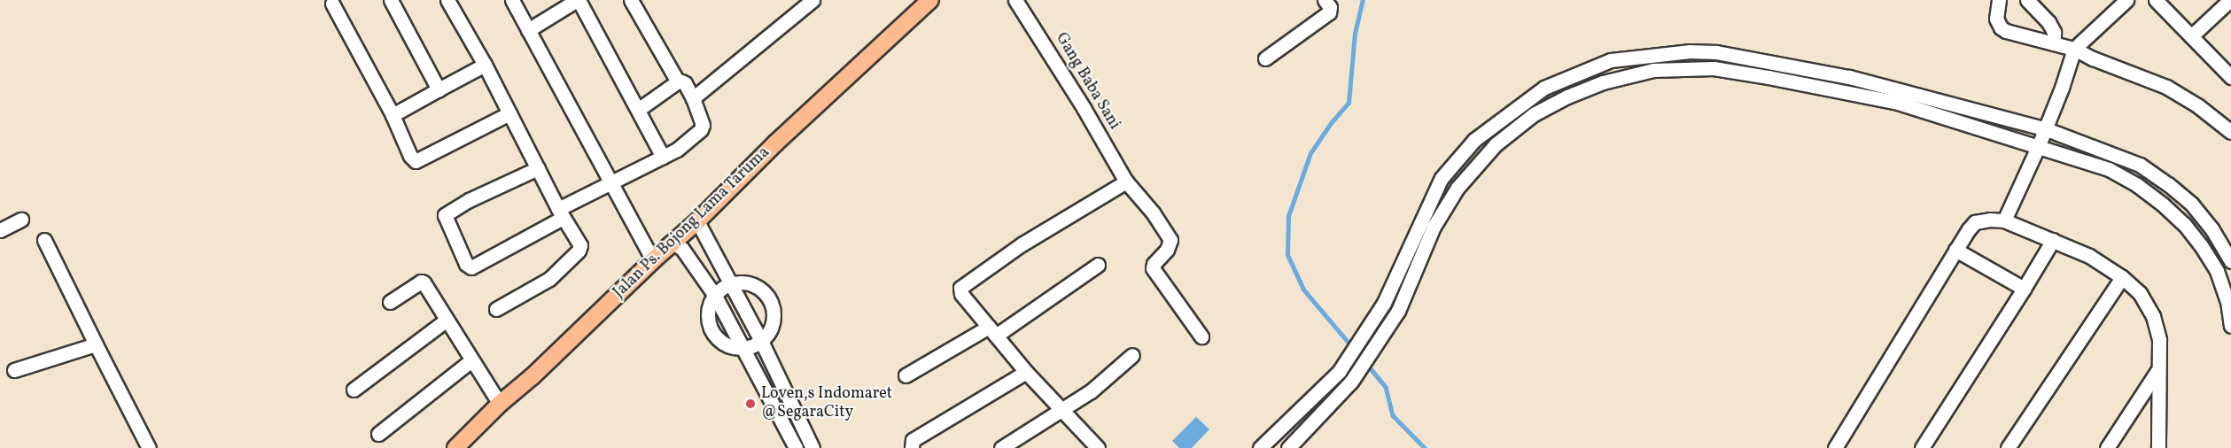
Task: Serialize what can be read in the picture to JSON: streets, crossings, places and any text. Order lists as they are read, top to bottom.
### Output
{
  "streets": {
    "main road": ["Jalan Ps. Bojong Lama Taruma"],
    "street": ["Gang Baba Sani"]
  },
  "places": ["Loven,s Indomaret @SegaraCity"]
}
